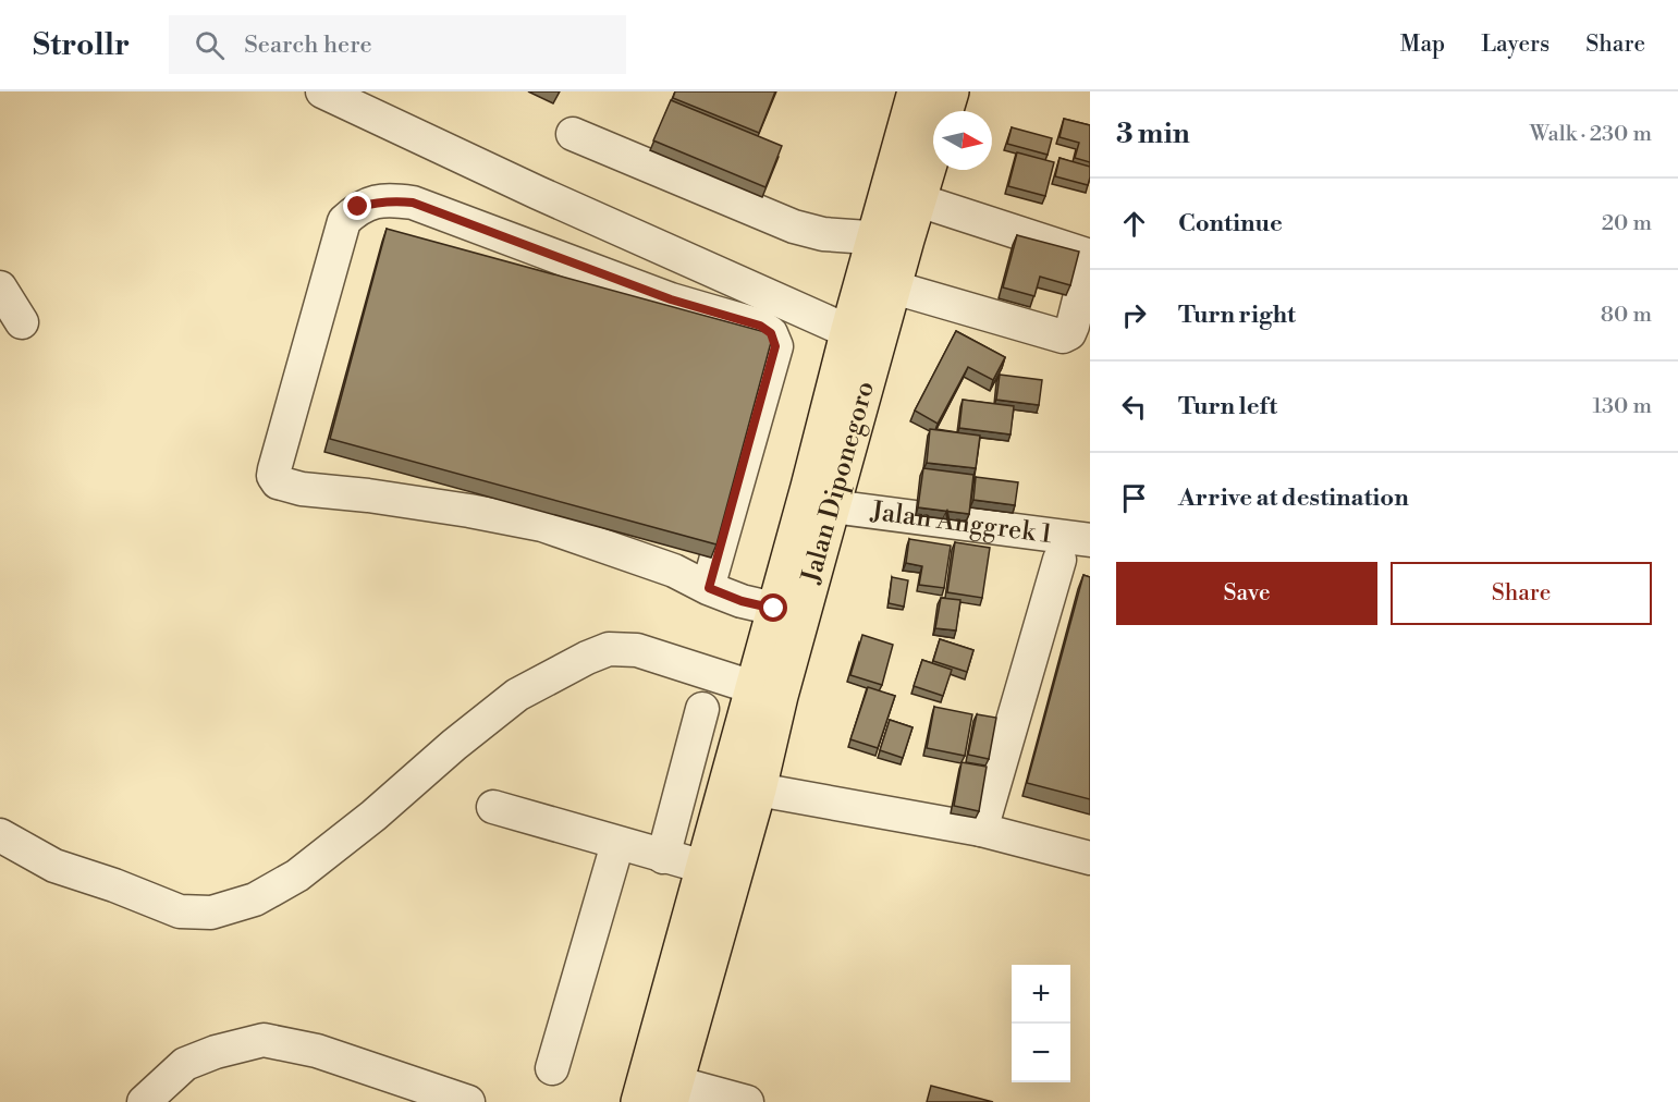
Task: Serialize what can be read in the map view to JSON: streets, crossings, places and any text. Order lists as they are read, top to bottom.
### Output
{
  "streets": {
    "highway": ["Jalan Diponegoro"],
    "street": ["Jalan Anggrek 1"]
  },
  "crossings": [
    ["Jalan Diponegoro", "Jalan Anggrek 1"]
  ],
  "north": "right",
  "page": {
    "header": "Strollr",
    "search": "Search here",
    "nav": ["Map", "Layers", "Share"],
    "heading": ["3 min", "Walk · 230 m"],
    "list": [
      ["Continue", "20 m"],
      ["Turn right", "80 m"],
      ["Turn left", "130 m"],
      "Arrive at destination"
    ],
    "buttons": ["Save", "Share"],
    "map_buttons": ["+", "−"]
  }
}
